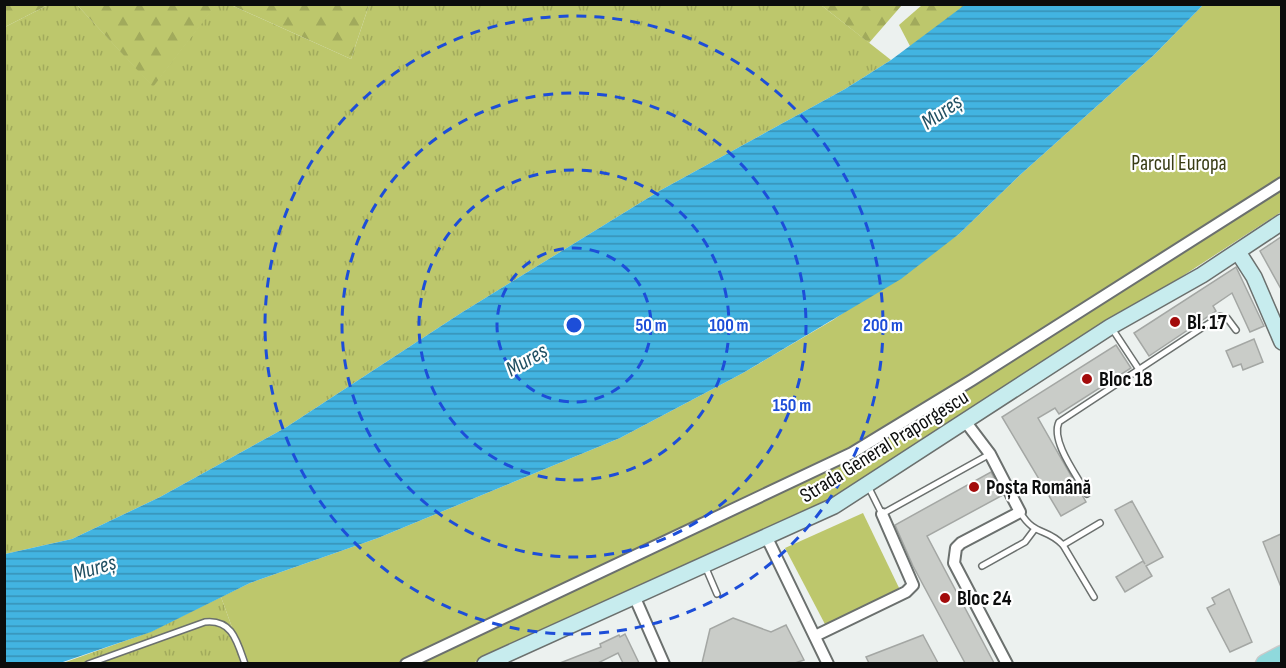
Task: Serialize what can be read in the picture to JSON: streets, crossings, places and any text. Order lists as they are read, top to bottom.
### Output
{
  "streets": {
    "street": ["Strada General Praporgescu"]
  },
  "water": ["Mureș"],
  "parks": ["Parcul Europa"],
  "places": [
    "Bl. 17",
    "Bloc 18",
    "Poșta Română",
    "Bloc 24"
  ],
  "rings": [
    "50 m",
    "100 m",
    "200 m",
    "150 m"
  ]
}
